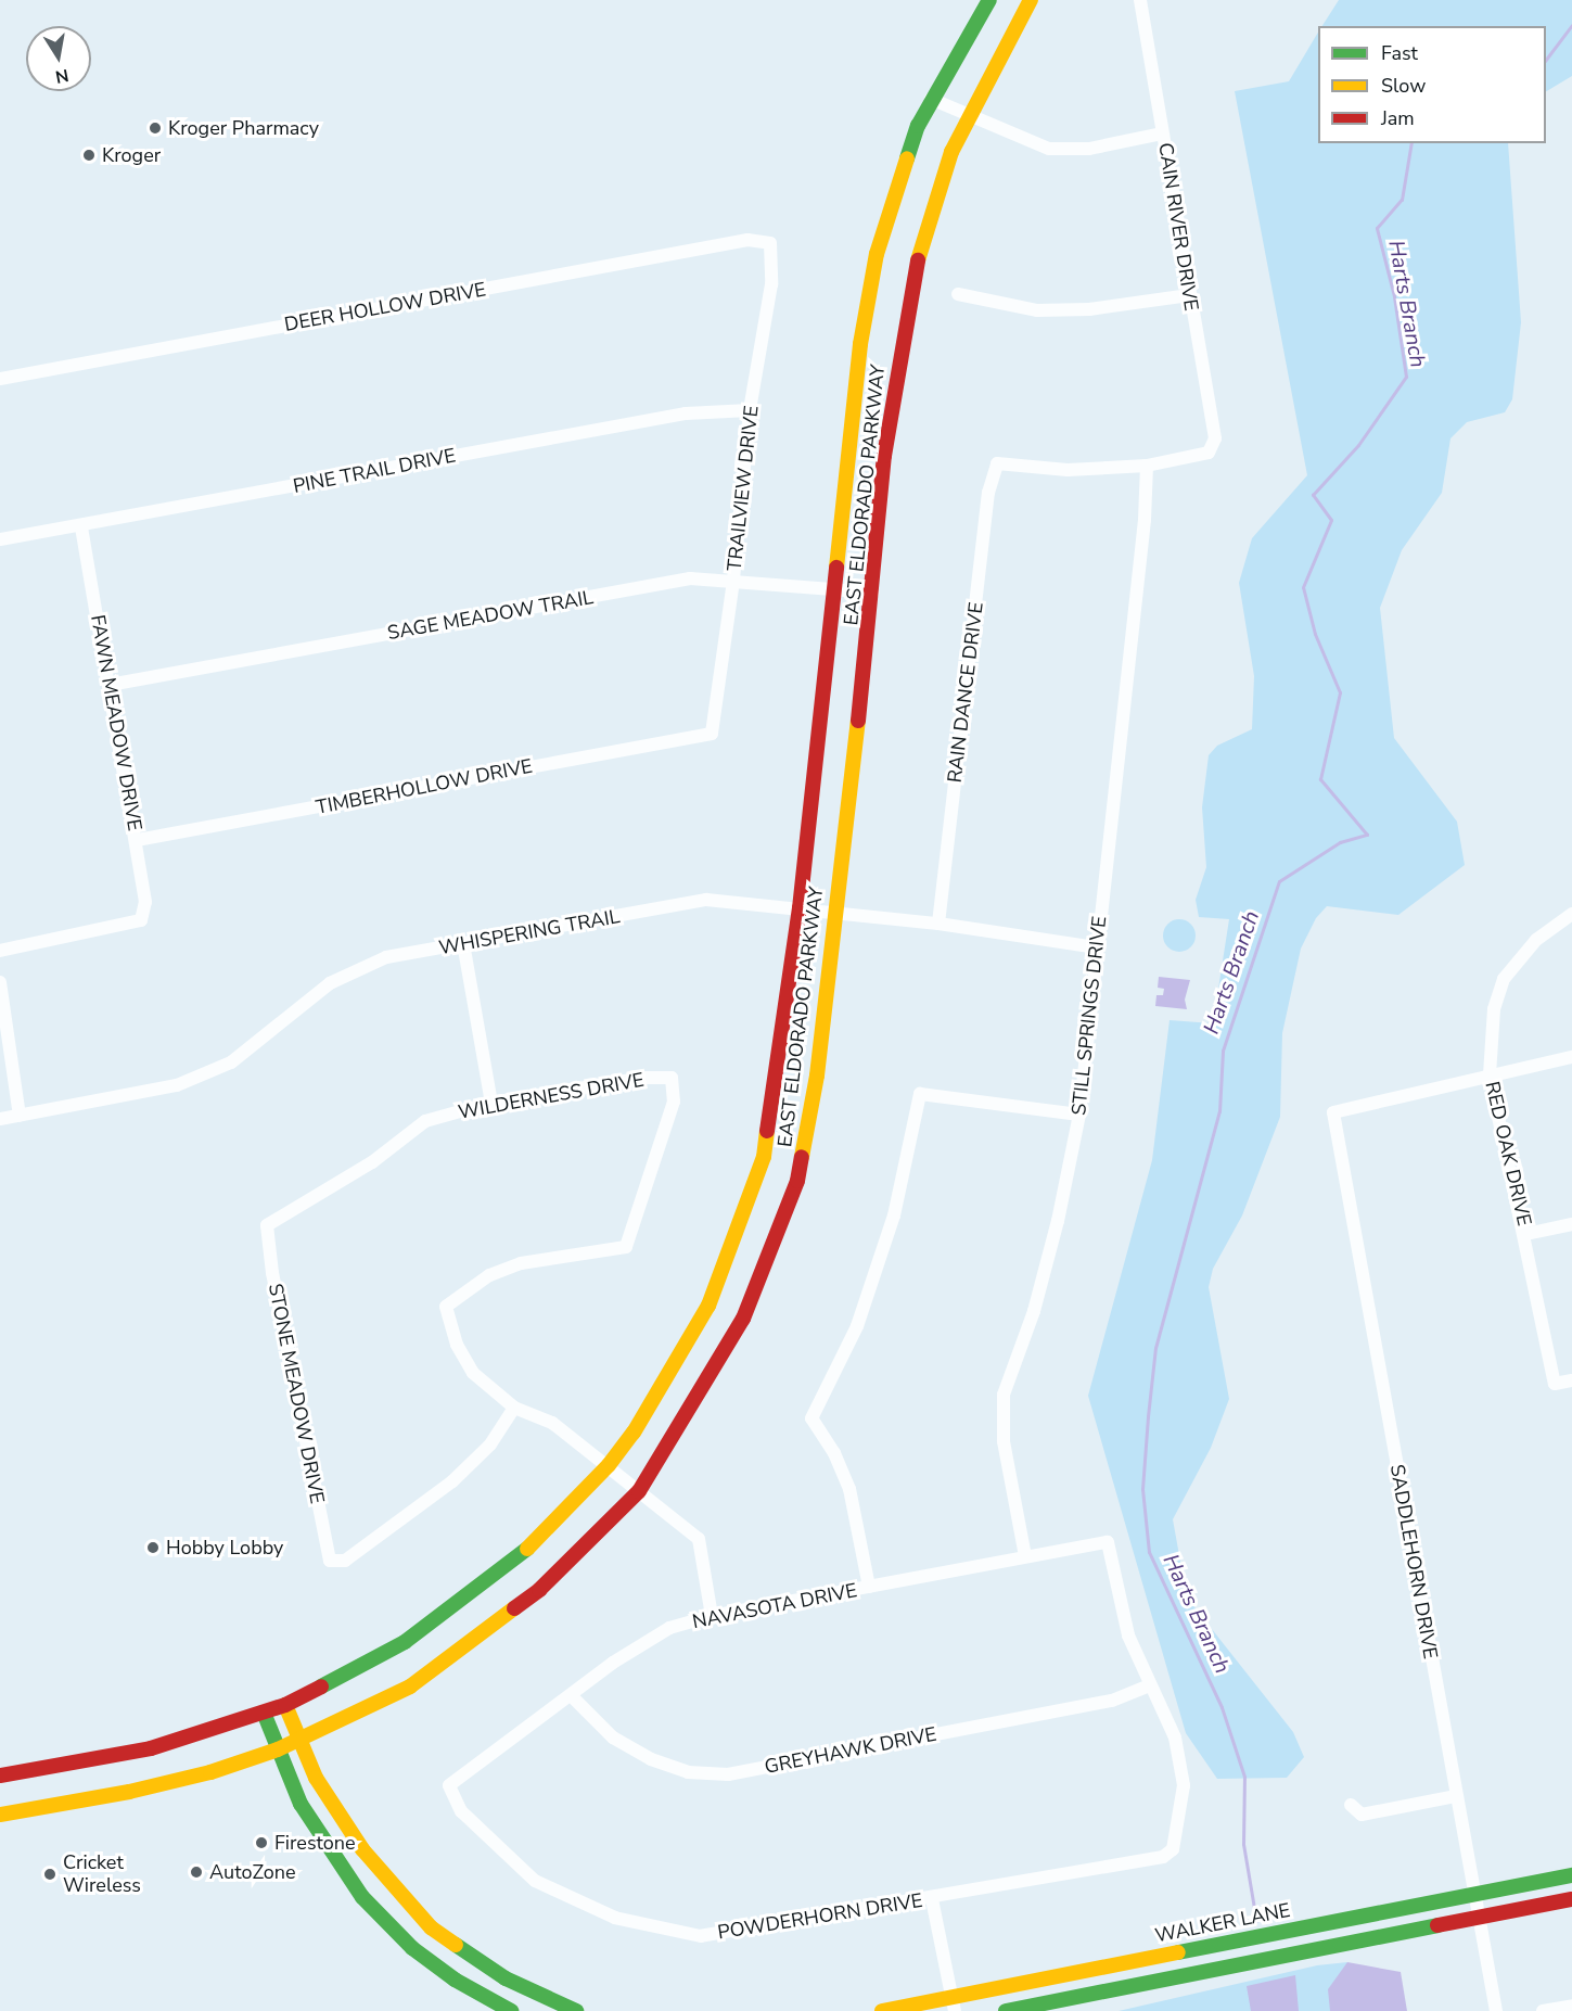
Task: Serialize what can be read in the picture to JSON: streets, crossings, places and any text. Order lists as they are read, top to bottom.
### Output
{
  "streets": {
    "main road": ["EAST ELDORADO PARKWAY", "WALKER LANE"],
    "street": [
      "CAIN RIVER DRIVE",
      "DEER HOLLOW DRIVE",
      "PINE TRAIL DRIVE",
      "TRAILVIEW DRIVE",
      "SAGE MEADOW TRAIL",
      "RAIN DANCE DRIVE",
      "FAWN MEADOW DRIVE",
      "TIMBERHOLLOW DRIVE",
      "WHISPERING TRAIL",
      "STILL SPRINGS DRIVE",
      "WILDERNESS DRIVE",
      "RED OAK DRIVE",
      "STONE MEADOW DRIVE",
      "SADDLEHORN DRIVE",
      "NAVASOTA DRIVE",
      "GREYHAWK DRIVE",
      "POWDERHORN DRIVE"
    ]
  },
  "crossings": [
    ["CAIN RIVER DRIVE", "RAIN DANCE DRIVE"],
    ["CAIN RIVER DRIVE", "STILL SPRINGS DRIVE"],
    ["DEER HOLLOW DRIVE", "TRAILVIEW DRIVE"],
    ["PINE TRAIL DRIVE", "TRAILVIEW DRIVE"],
    ["PINE TRAIL DRIVE", "FAWN MEADOW DRIVE"],
    ["TRAILVIEW DRIVE", "SAGE MEADOW TRAIL"],
    ["TRAILVIEW DRIVE", "TIMBERHOLLOW DRIVE"],
    ["EAST ELDORADO PARKWAY", "SAGE MEADOW TRAIL"],
    ["EAST ELDORADO PARKWAY", "WHISPERING TRAIL"],
    ["SAGE MEADOW TRAIL", "FAWN MEADOW DRIVE"],
    ["RAIN DANCE DRIVE", "WHISPERING TRAIL"],
    ["RAIN DANCE DRIVE", "STILL SPRINGS DRIVE"],
    ["FAWN MEADOW DRIVE", "TIMBERHOLLOW DRIVE"],
    ["WHISPERING TRAIL", "STILL SPRINGS DRIVE"],
    ["STILL SPRINGS DRIVE", "NAVASOTA DRIVE"],
    ["WILDERNESS DRIVE", "STONE MEADOW DRIVE"],
    ["RED OAK DRIVE", "SADDLEHORN DRIVE"],
    ["SADDLEHORN DRIVE", "WALKER LANE"],
    ["NAVASOTA DRIVE", "GREYHAWK DRIVE"],
    ["NAVASOTA DRIVE", "POWDERHORN DRIVE"],
    ["GREYHAWK DRIVE", "POWDERHORN DRIVE"]
  ],
  "water": ["Harts Branch"],
  "places": [
    "Kroger Pharmacy",
    "Kroger",
    "Hobby Lobby",
    "Firestone",
    "AutoZone",
    "Cricket Wireless"
  ],
  "legend": ["Fast", "Slow", "Jam"],
  "north": "bottom"
}
